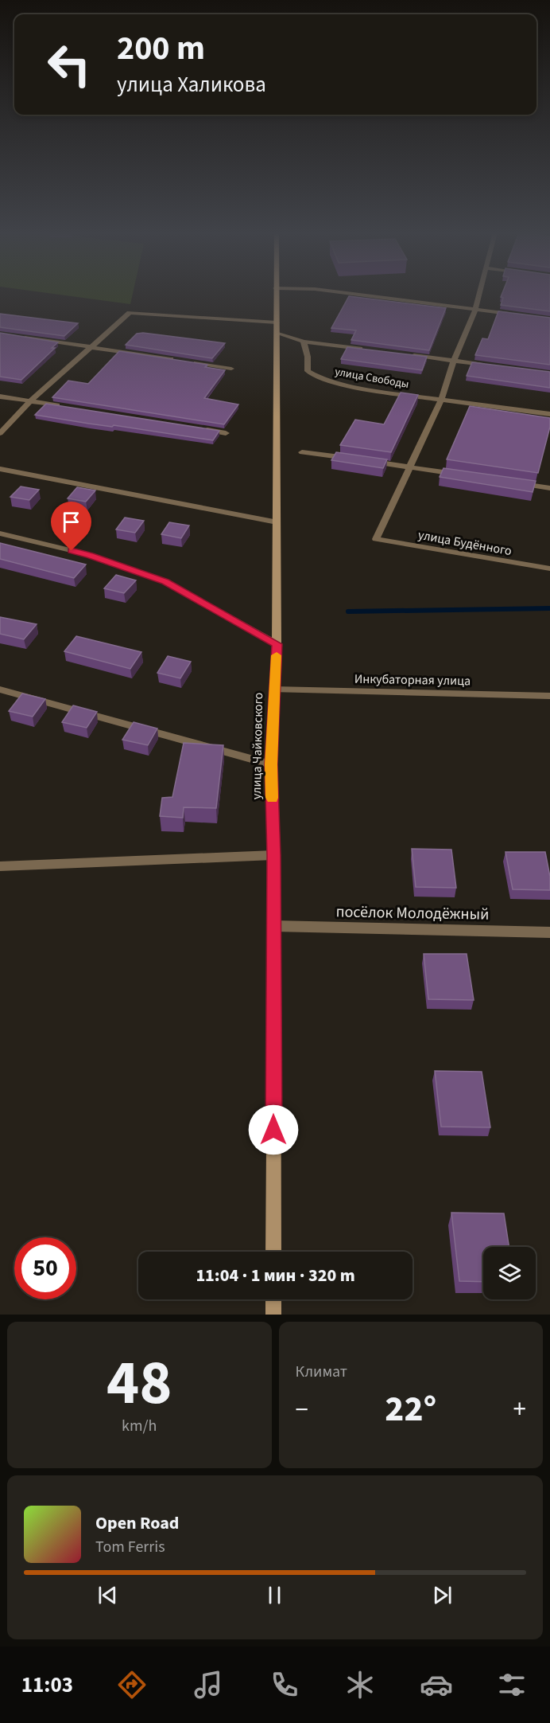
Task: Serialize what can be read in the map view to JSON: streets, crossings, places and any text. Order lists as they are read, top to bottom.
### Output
{
  "streets": {
    "main road": ["улица Чайковского"],
    "street": [
      "улица Свободы",
      "улица Будённого",
      "Инкубаторная улица",
      "посёлок Молодёжный"
    ]
  },
  "crossings": [
    ["Инкубаторная улица", "улица Чайковского"],
    ["улица Чайковского", "посёлок Молодёжный"]
  ],
  "page": {
    "turn": ["200 m", "улица Халикова"],
    "limit": "50",
    "trip": "11:04 · 1 мин · 320 m",
    "tile": [
      ["48", "km/h"],
      "Климат"
    ],
    "heat": ["−", "22°", "+"],
    "song": ["Open Road", "Tom Ferris"],
    "tabs": "11:03"
  }
}
